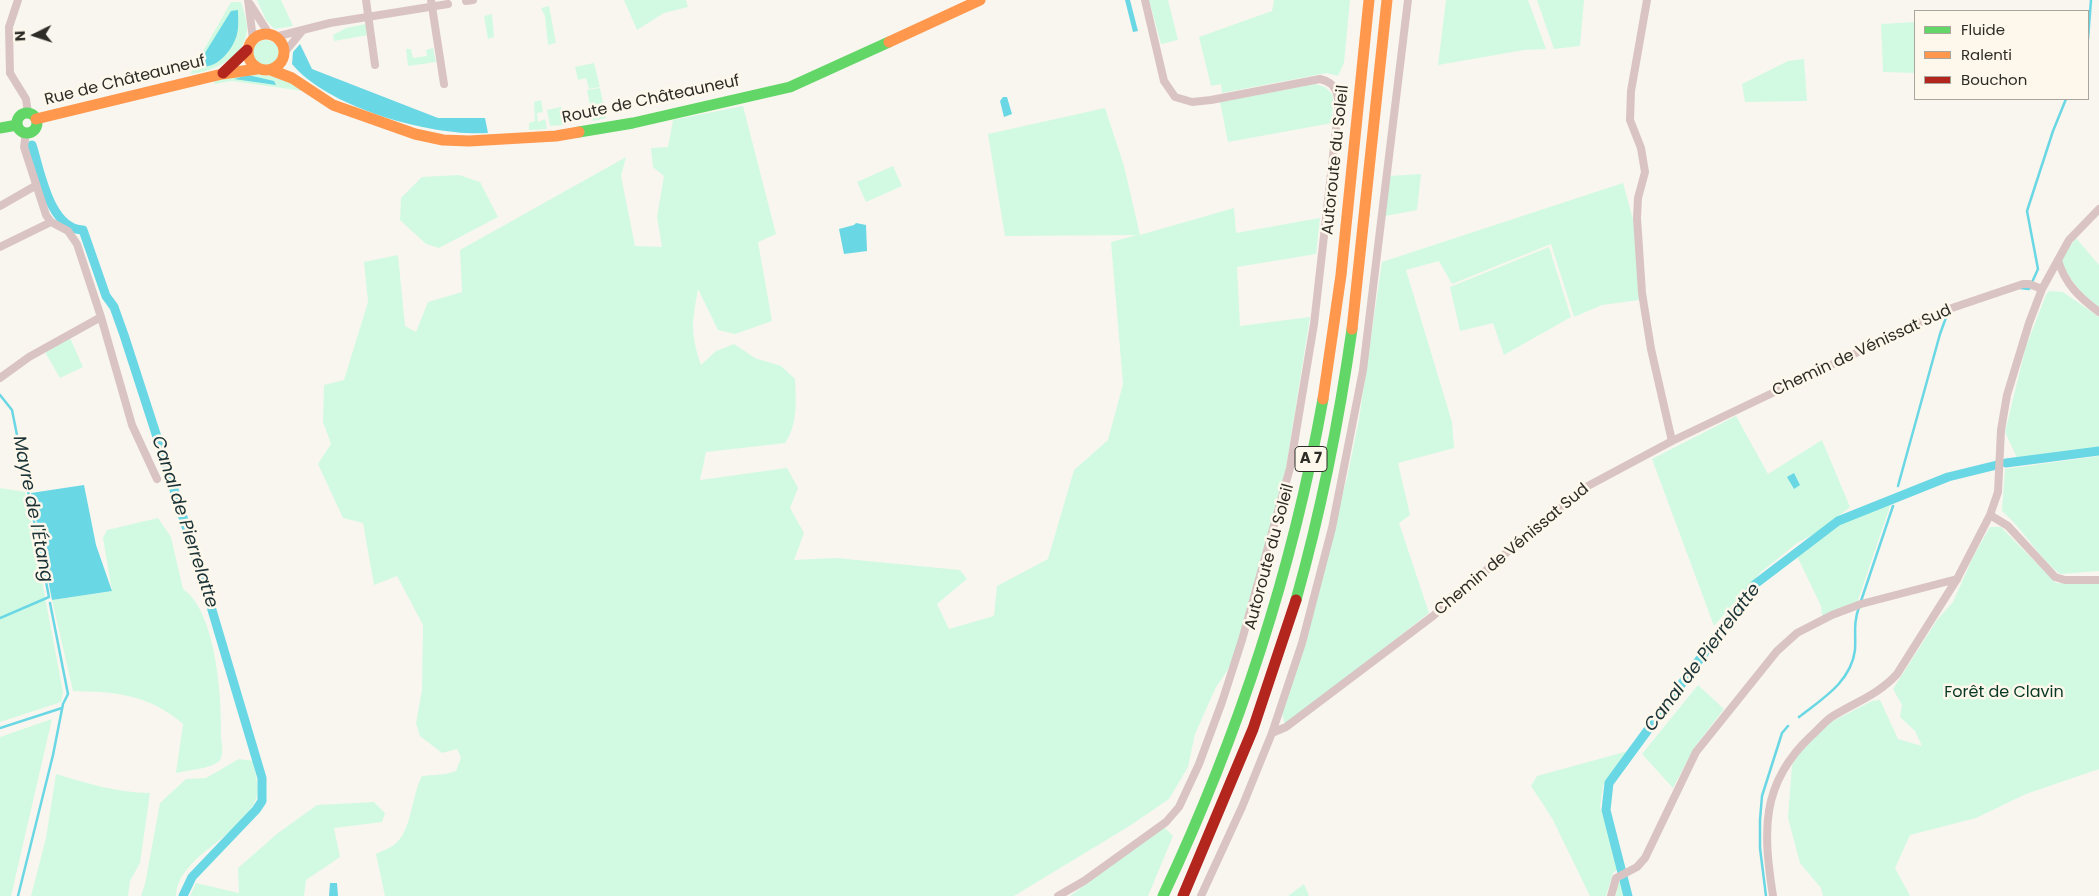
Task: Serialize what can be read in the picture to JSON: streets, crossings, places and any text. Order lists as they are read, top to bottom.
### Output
{
  "streets": {
    "main road": [
      "Rue de Châteauneuf",
      "Route de Châteauneuf",
      "Autoroute du Soleil",
      "A 7"
    ],
    "street": ["Chemin de Vénissat Sud"]
  },
  "crossings": [
    ["Rue de Châteauneuf", "Route de Châteauneuf"]
  ],
  "water": ["Mayre de l'Étang", "Canal de Pierrelatte"],
  "parks": ["Forêt de Clavin"],
  "legend": ["Fluide", "Ralenti", "Bouchon"],
  "north": "left"
}
